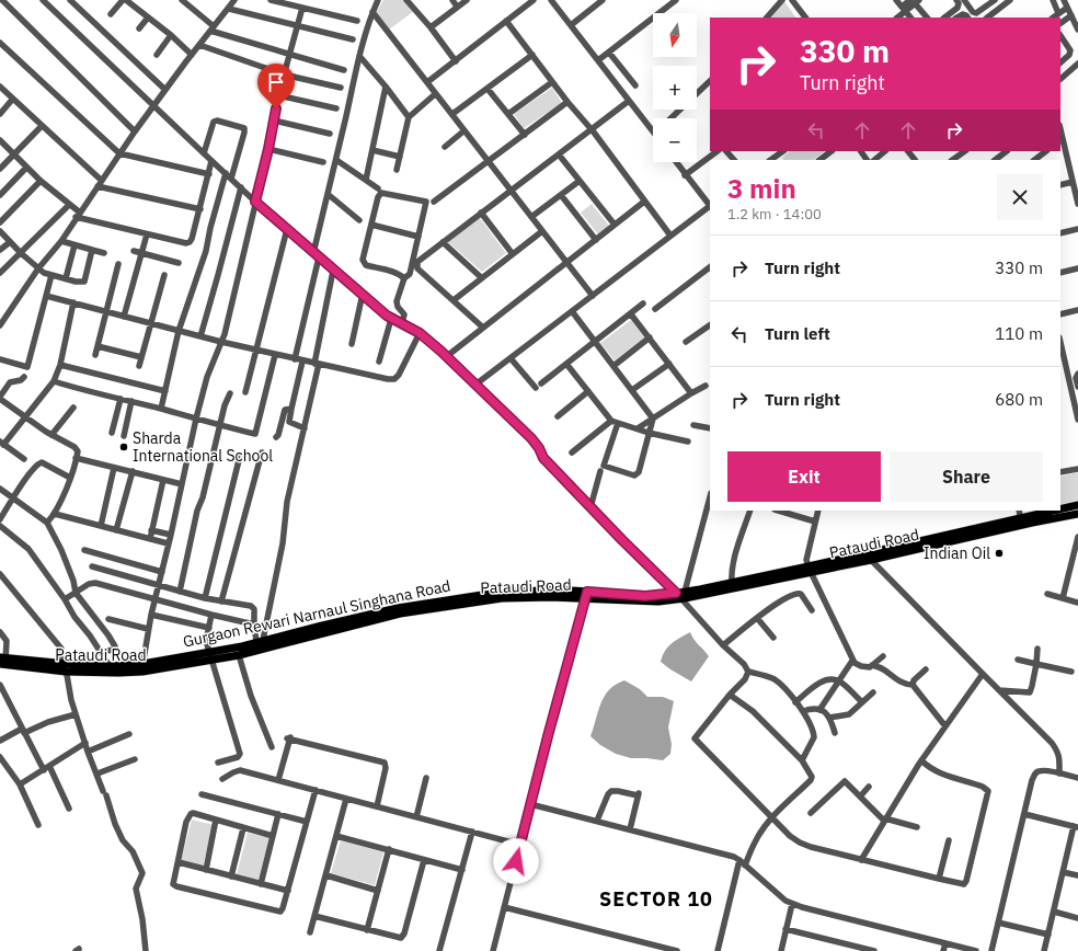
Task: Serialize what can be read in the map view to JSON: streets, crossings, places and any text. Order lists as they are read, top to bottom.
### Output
{
  "streets": {
    "main road": ["Pataudi Road", "Gurgaon Rewari Narnaul Singhana Road"]
  },
  "crossings": [
    ["Pataudi Road", "Gurgaon Rewari Narnaul Singhana Road"]
  ],
  "districts": ["SECTOR 10"],
  "places": ["Sharda International School", "Indian Oil"],
  "north": "bottom",
  "page": {
    "map_buttons": ["+", "−"],
    "turn": ["330 m", "Turn right"],
    "heading": ["3 min", "1.2 km · 14:00"],
    "list": [
      {
        "name": "Turn right",
        "value": "330 m"
      },
      {
        "name": "Turn left",
        "value": "110 m"
      },
      {
        "name": "Turn right",
        "value": "680 m"
      }
    ],
    "buttons": ["Exit", "Share"]
  }
}
